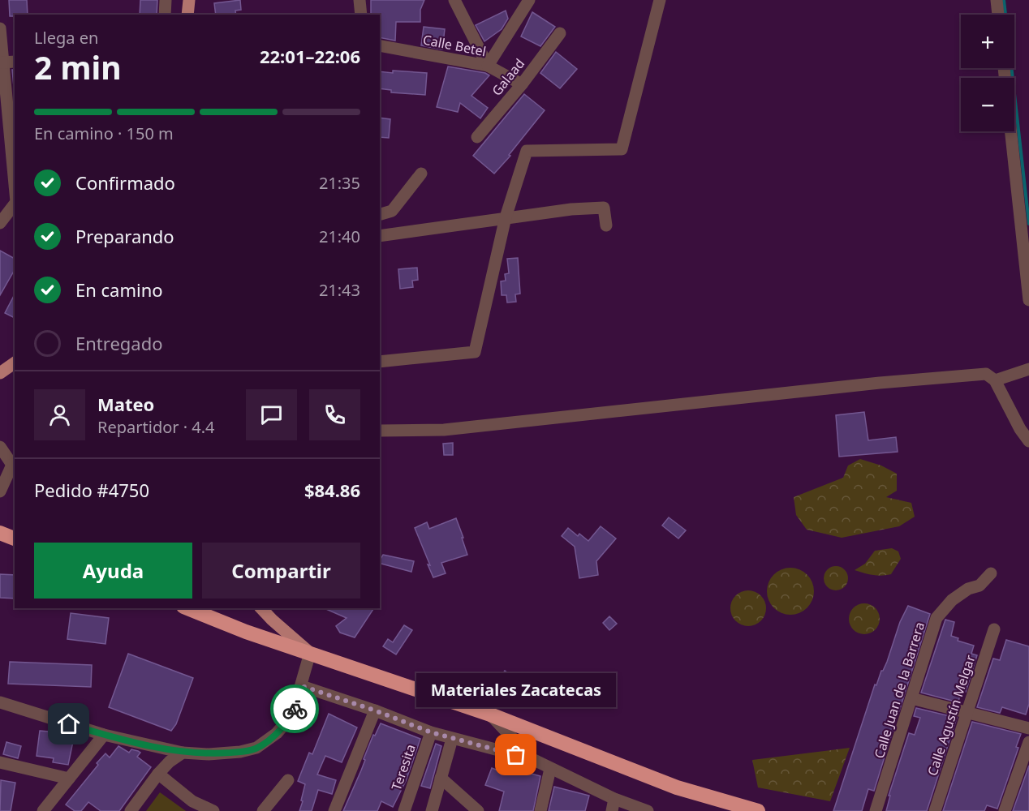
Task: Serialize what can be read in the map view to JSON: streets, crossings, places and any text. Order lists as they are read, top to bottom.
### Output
{
  "streets": {
    "street": [
      "Calle Betel",
      "Galaad",
      "Calle Juan de la Barrera",
      "Calle Agustín Melgar",
      "Teresita"
    ]
  },
  "crossings": [
    ["Calle Betel", "Galaad"]
  ],
  "places": ["Materiales Zacatecas"],
  "page": {
    "map_buttons": ["+", "−"],
    "heading": ["2 min", "Llega en", "22:01–22:06"],
    "panel": [
      "Mateo",
      "Repartidor · 4.4",
      "Pedido #4750",
      "$84.86"
    ],
    "bar": "En camino · 150 m",
    "list": [
      ["Confirmado", "21:35"],
      ["Preparando", "21:40"],
      ["En camino", "21:43"],
      "Entregado"
    ],
    "buttons": ["Ayuda", "Compartir"],
    "bubble": "Materiales Zacatecas"
  }
}
